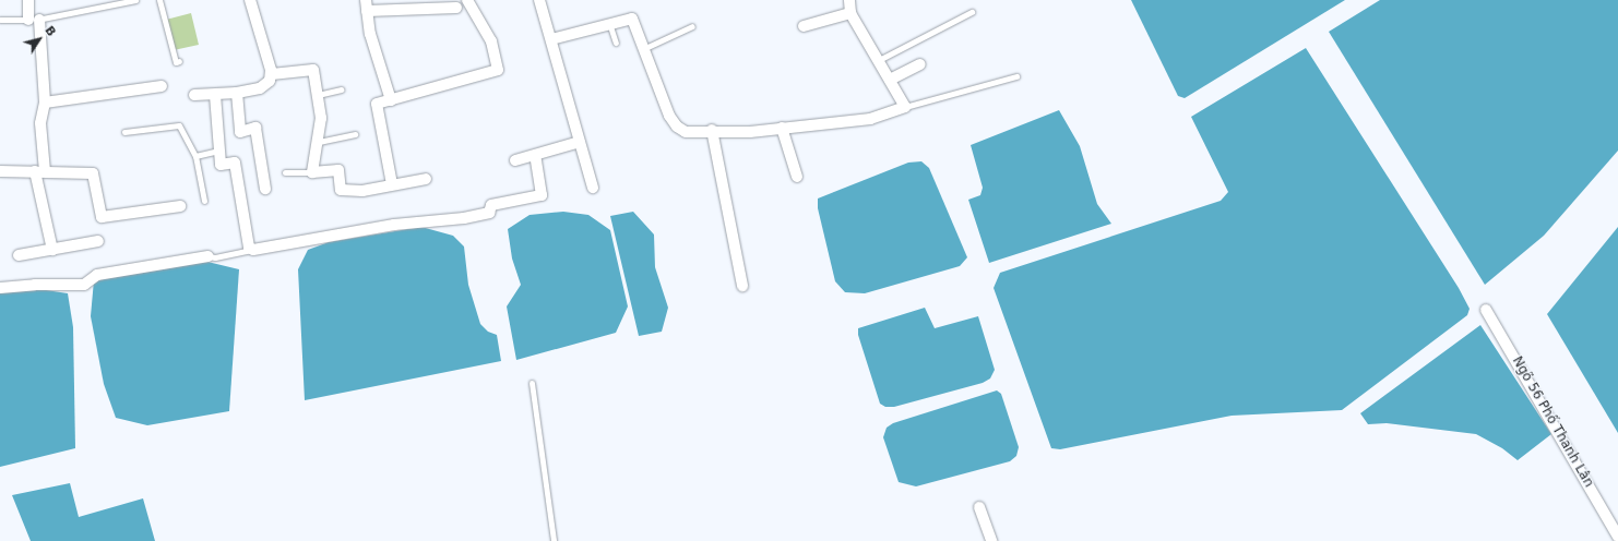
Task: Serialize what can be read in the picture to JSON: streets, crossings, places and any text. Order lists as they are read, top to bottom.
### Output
{
  "streets": {
    "street": ["Ngõ 56 Phố Thanh Lân"]
  },
  "north": "top right"
}
